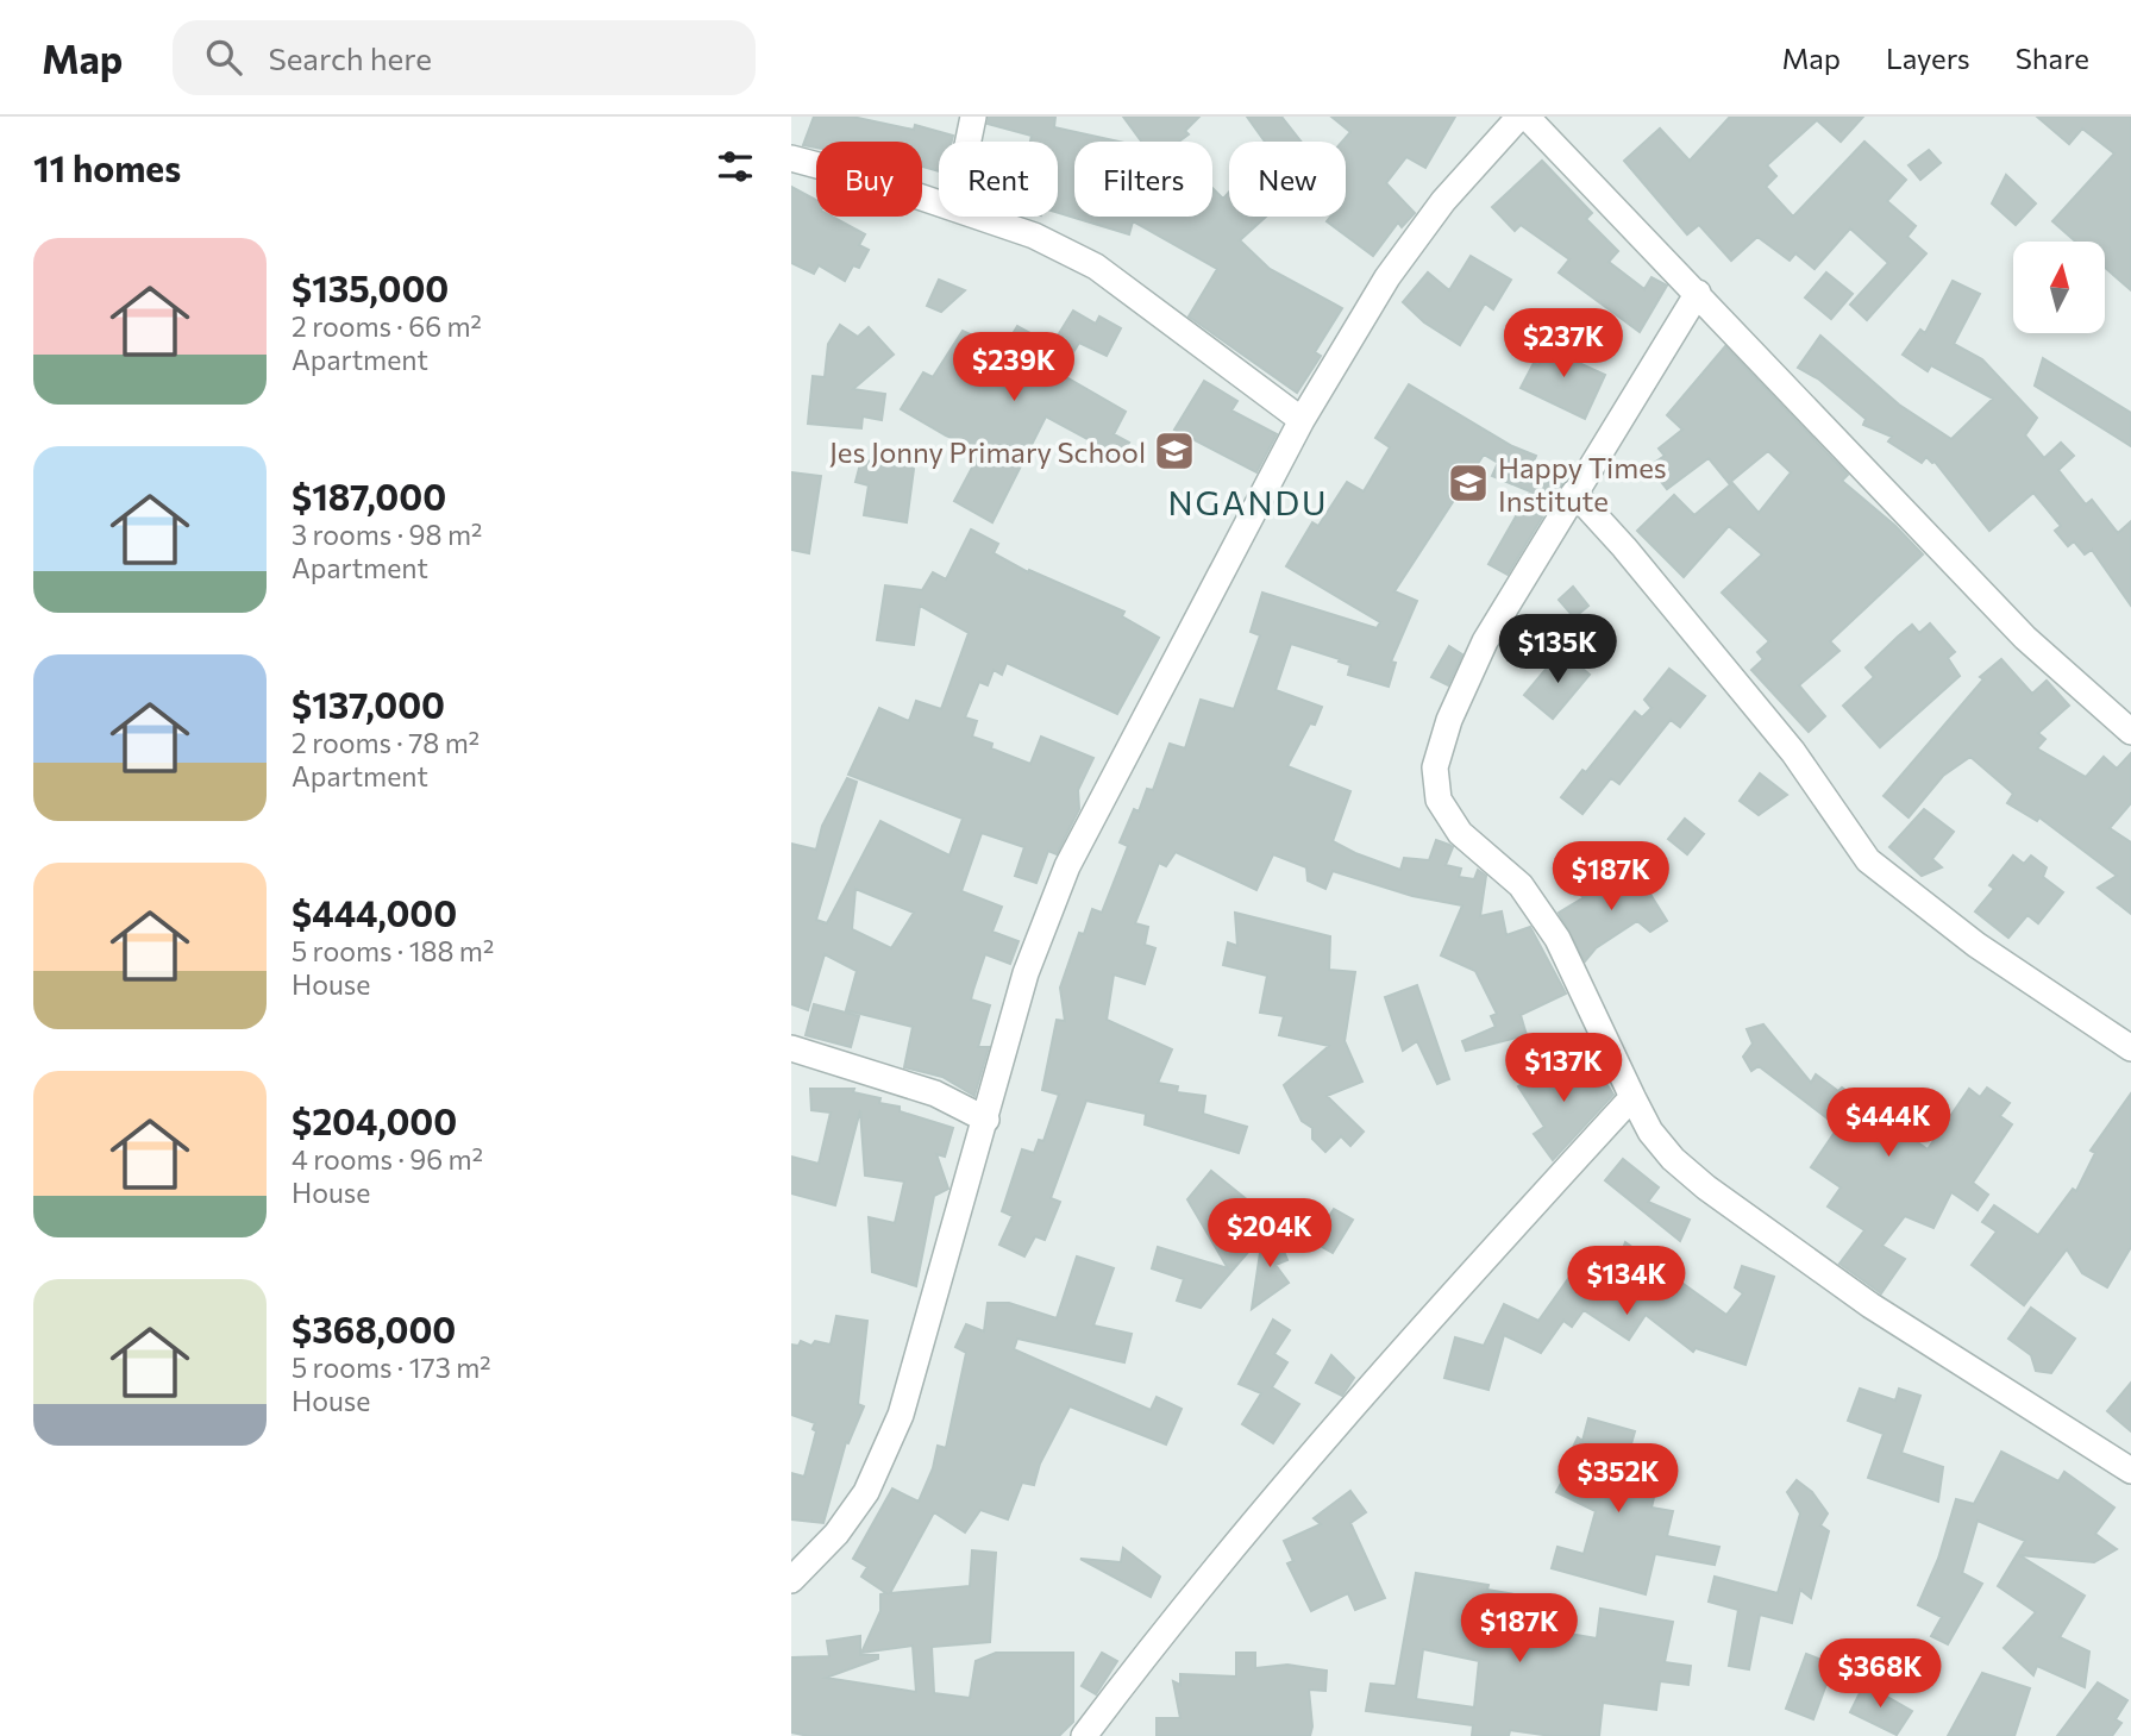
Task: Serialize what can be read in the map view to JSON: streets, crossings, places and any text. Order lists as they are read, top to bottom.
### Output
{
  "districts": ["NGANDU"],
  "places": {
    "school or university": ["Jes Jonny Primary School", "Happy Times Institute"]
  },
  "north": "top",
  "page": {
    "header": "Map",
    "search": "Search here",
    "nav": ["Map", "Layers", "Share"],
    "heading": "11 homes",
    "chip": [
      "Buy",
      "Rent",
      "Filters",
      "New"
    ],
    "list": [
      {
        "name": "$135,000",
        "note": "2 rooms · 66 m² · Apartment"
      },
      {
        "name": "$187,000",
        "note": "3 rooms · 98 m² · Apartment"
      },
      {
        "name": "$137,000",
        "note": "2 rooms · 78 m² · Apartment"
      },
      {
        "name": "$444,000",
        "note": "5 rooms · 188 m² · House"
      },
      {
        "name": "$204,000",
        "note": "4 rooms · 96 m² · House"
      },
      {
        "name": "$368,000",
        "note": "5 rooms · 173 m² · House"
      }
    ],
    "price": [
      "$237K",
      "$239K",
      "$135K",
      "$187K",
      "$137K",
      "$444K",
      "$204K",
      "$134K",
      "$352K",
      "$187K",
      "$368K"
    ]
  }
}
